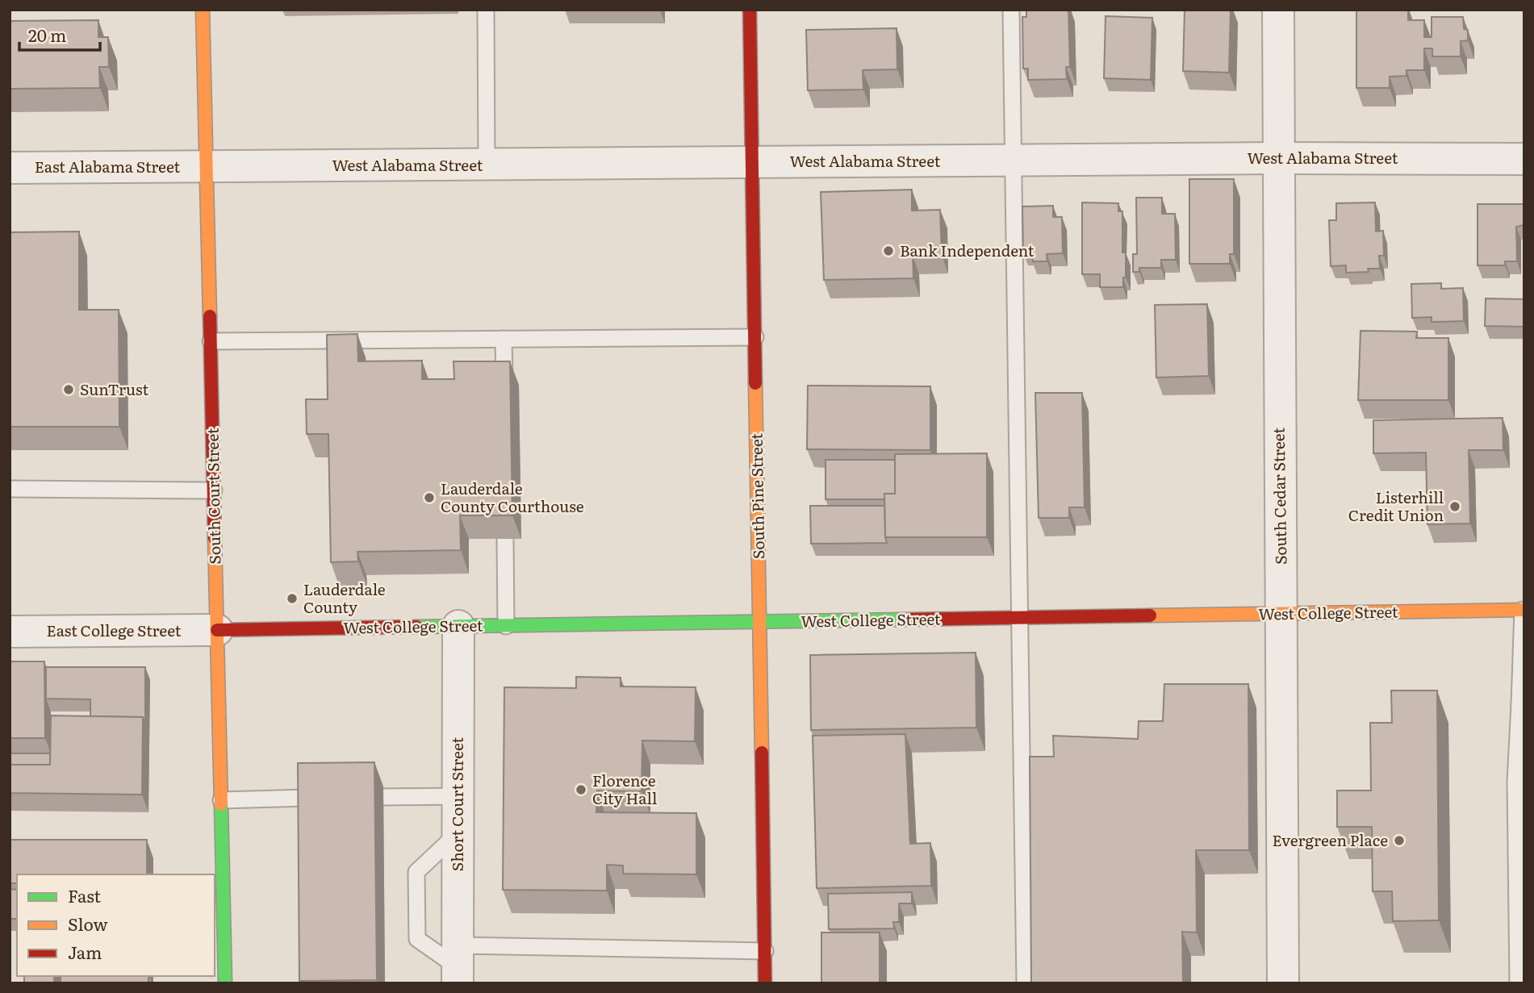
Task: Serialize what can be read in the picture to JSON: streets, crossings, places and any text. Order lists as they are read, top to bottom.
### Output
{
  "streets": {
    "main road": ["South Court Street", "South Pine Street", "West College Street"],
    "street": [
      "West Alabama Street",
      "East Alabama Street",
      "South Cedar Street",
      "East College Street",
      "Short Court Street"
    ]
  },
  "crossings": [
    ["West Alabama Street", "East Alabama Street"],
    ["West Alabama Street", "South Court Street"],
    ["West Alabama Street", "South Pine Street"],
    ["West Alabama Street", "South Cedar Street"],
    ["East Alabama Street", "South Court Street"],
    ["South Court Street", "West College Street"],
    ["South Court Street", "East College Street"],
    ["South Pine Street", "West College Street"],
    ["South Cedar Street", "West College Street"],
    ["West College Street", "East College Street"],
    ["West College Street", "Short Court Street"]
  ],
  "places": [
    "Bank Independent",
    "SunTrust",
    "Lauderdale County Courthouse",
    "Listerhill Credit Union",
    "Lauderdale County",
    "Florence City Hall",
    "Evergreen Place"
  ],
  "legend": ["Fast", "Slow", "Jam"],
  "scale_bar": "20 m"
}
